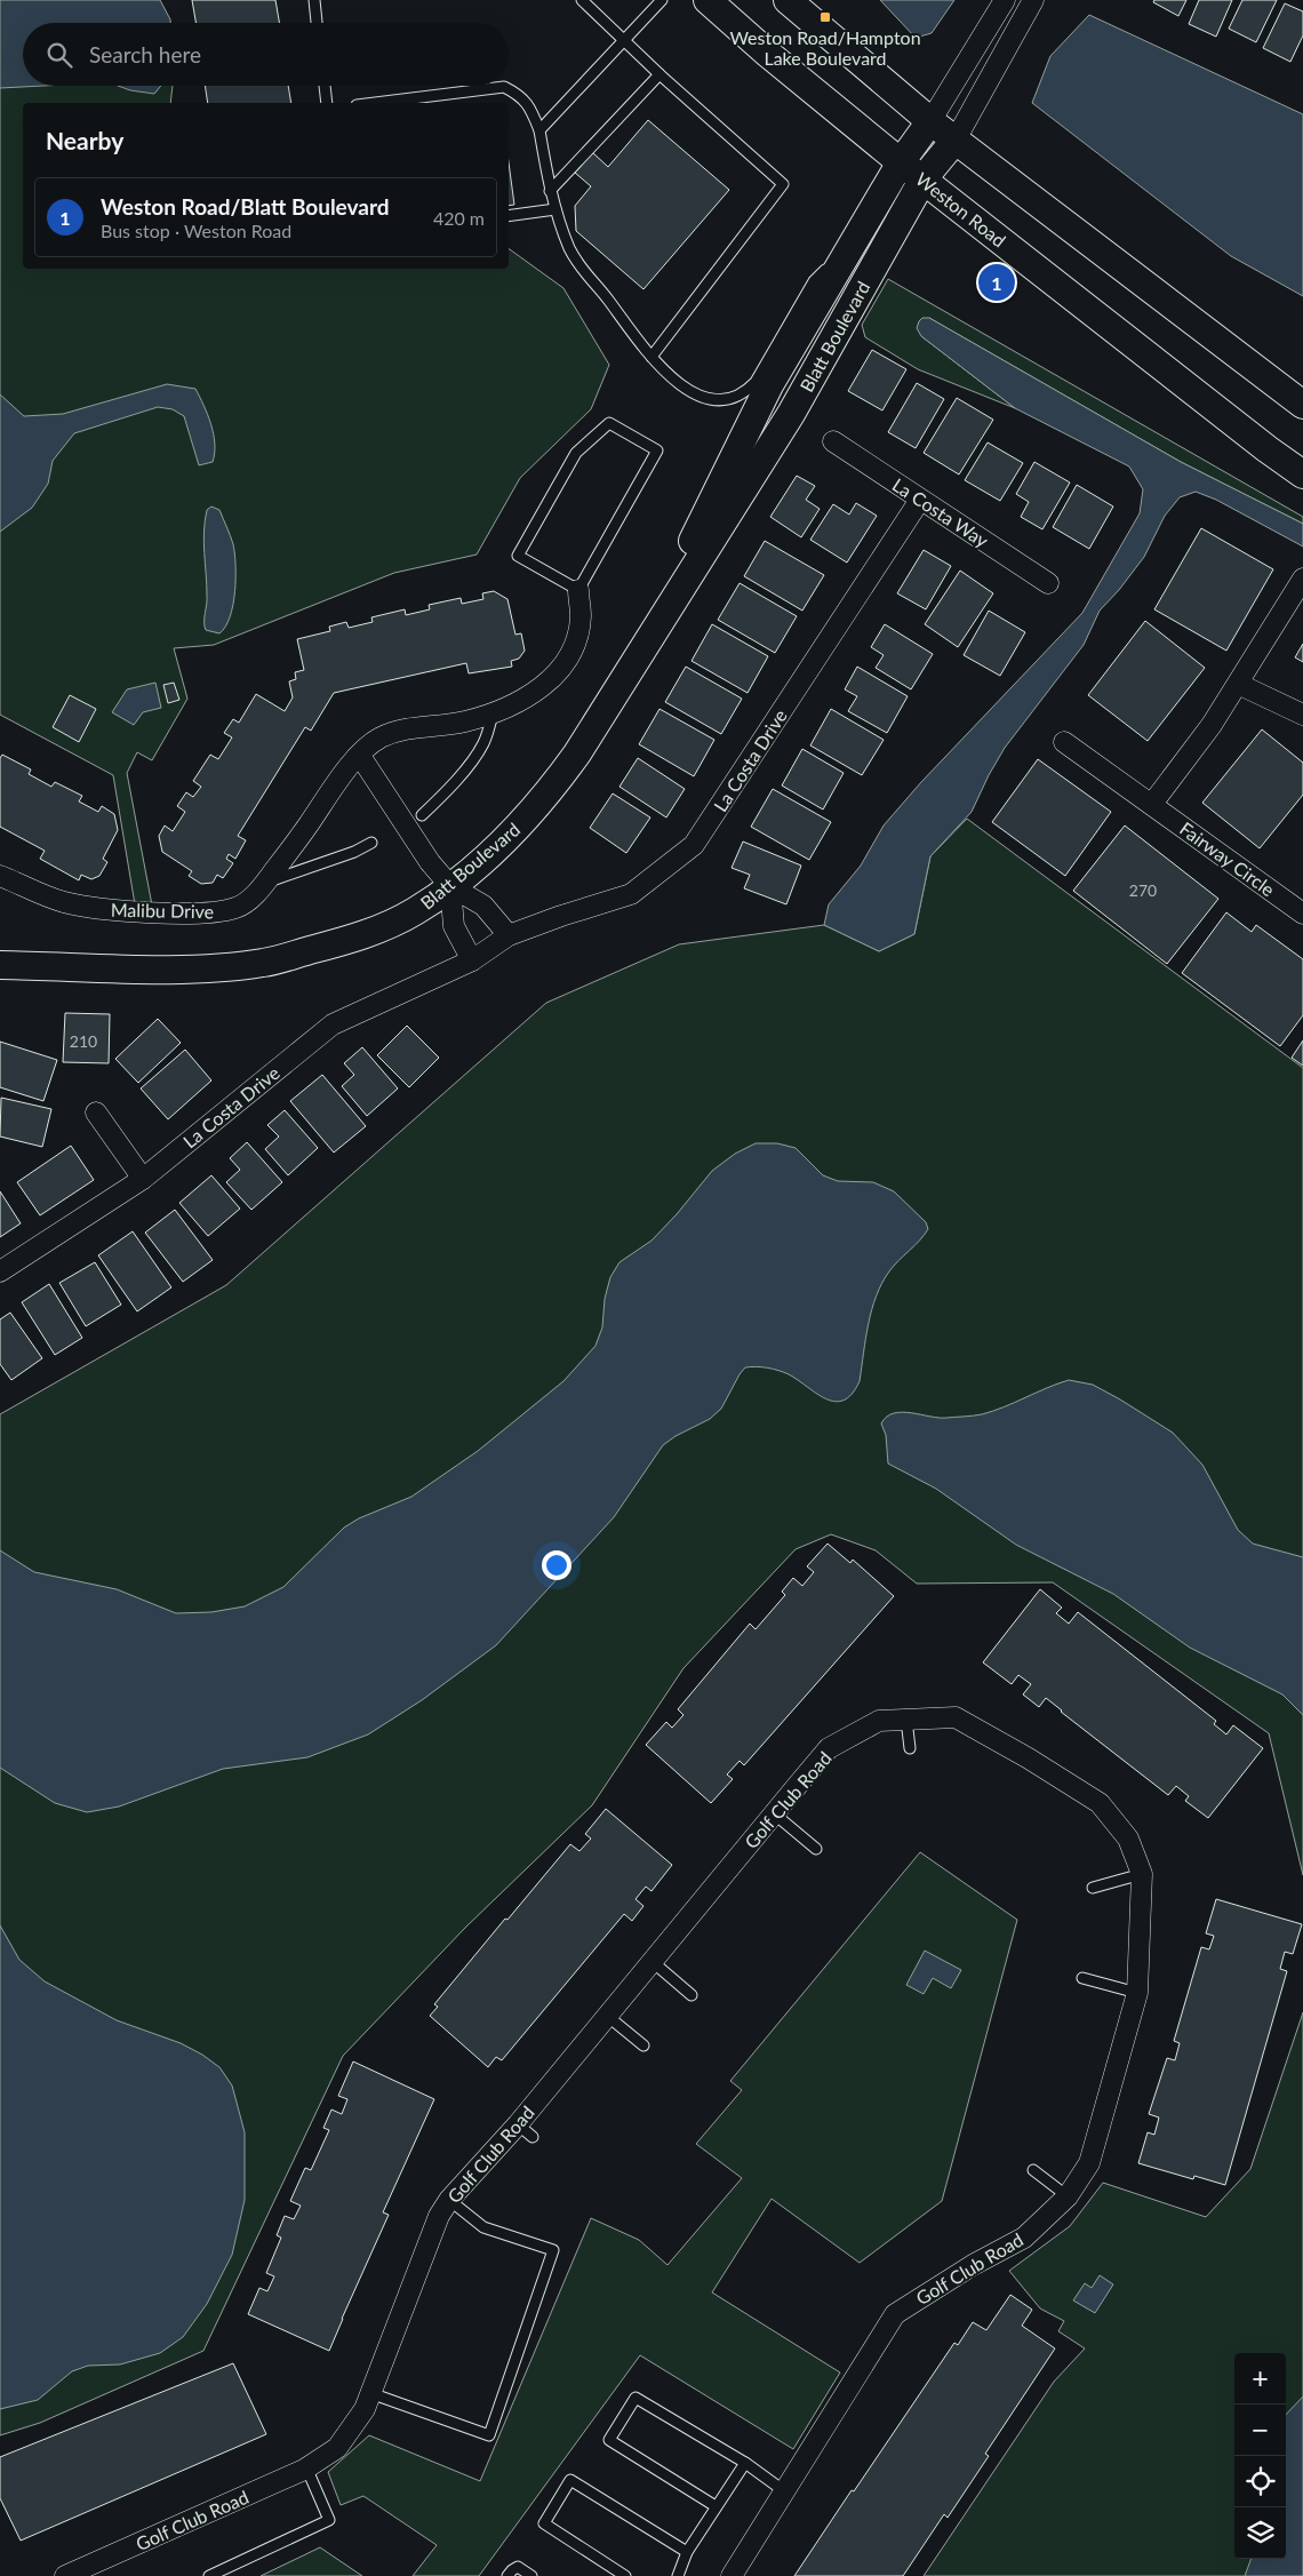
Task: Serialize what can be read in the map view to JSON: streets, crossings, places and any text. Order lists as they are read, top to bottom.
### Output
{
  "streets": {
    "street": [
      "Weston Road",
      "Blatt Boulevard",
      "La Costa Way",
      "La Costa Drive",
      "Fairway Circle",
      "Malibu Drive",
      "Golf Club Road"
    ]
  },
  "crossings": [
    ["Weston Road", "Blatt Boulevard"],
    ["La Costa Way", "La Costa Drive"]
  ],
  "places": {
    "transit": ["Weston Road/Hampton Lake Boulevard"]
  },
  "house_numbers": ["270", "210"],
  "page": {
    "search": "Search here",
    "heading": "Nearby",
    "list": [
      {
        "mark": "1",
        "name": "Weston Road/Blatt Boulevard",
        "note": "Bus stop · Weston Road",
        "value": "420 m"
      }
    ],
    "pins": "1",
    "map_buttons": ["+", "−"]
  }
}
